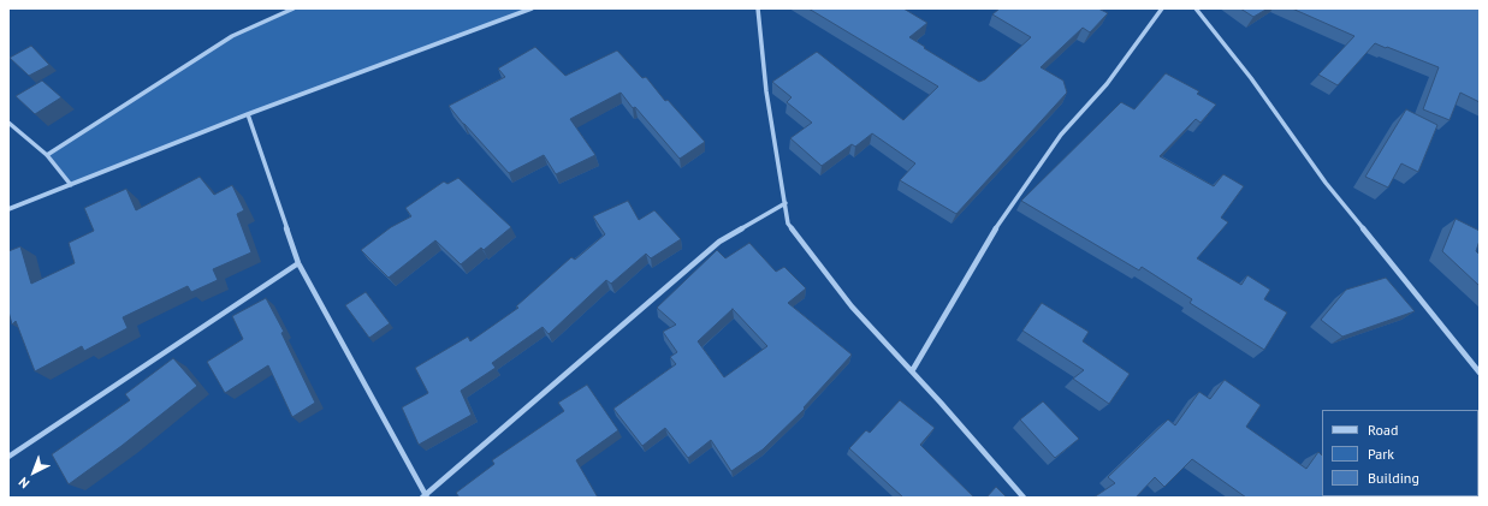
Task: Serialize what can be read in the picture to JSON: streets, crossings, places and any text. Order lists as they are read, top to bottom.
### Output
{
  "legend": ["Road", "Park", "Building"],
  "north": "bottom left"
}
